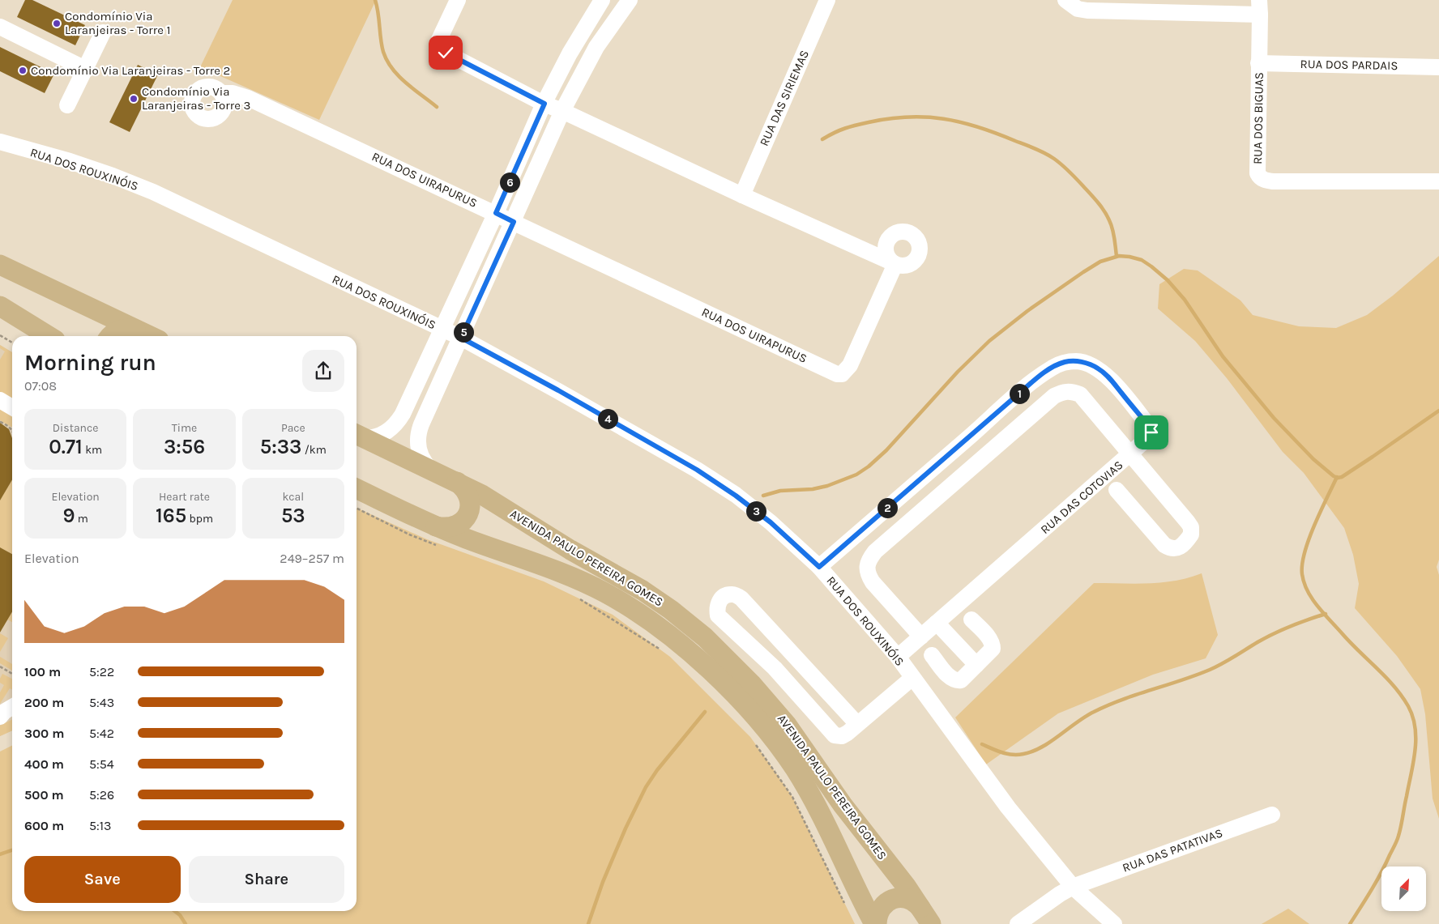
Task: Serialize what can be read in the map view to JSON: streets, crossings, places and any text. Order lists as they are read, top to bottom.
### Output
{
  "streets": {
    "main road": ["AVENIDA PAULO PEREIRA GOMES"],
    "street": [
      "RUA DOS PARDAIS",
      "RUA DAS SIRIEMAS",
      "RUA DOS BIGUAS",
      "RUA DOS ROUXINÓIS",
      "RUA DOS UIRAPURUS",
      "RUA DAS COTOVIAS",
      "RUA DAS PATATIVAS"
    ]
  },
  "crossings": [
    ["RUA DOS PARDAIS", "RUA DOS BIGUAS"],
    ["RUA DAS SIRIEMAS", "RUA DOS UIRAPURUS"],
    ["RUA DOS ROUXINÓIS", "RUA DAS COTOVIAS"],
    ["RUA DOS ROUXINÓIS", "RUA DAS PATATIVAS"]
  ],
  "places": ["Condomínio Via Laranjeiras - Torre 1", "Condomínio Via Laranjeiras - Torre 2", "Condomínio Via Laranjeiras - Torre 3"],
  "north": "top right",
  "page": {
    "pins": [
      "6",
      "5",
      "1",
      "4",
      "2",
      "3"
    ],
    "heading": ["Morning run", "07:08"],
    "stats": [
      ["Distance", "0.71 km"],
      ["Time", "3:56"],
      ["Pace", "5:33 /km"],
      ["Elevation", "9 m"],
      ["Heart rate", "165 bpm"],
      ["kcal", "53"]
    ],
    "chart": ["Elevation", "249–257 m"],
    "list": [
      {
        "name": "100 m",
        "note": "5:22"
      },
      {
        "name": "200 m",
        "note": "5:43"
      },
      {
        "name": "300 m",
        "note": "5:42"
      },
      {
        "name": "400 m",
        "note": "5:54"
      },
      {
        "name": "500 m",
        "note": "5:26"
      },
      {
        "name": "600 m",
        "note": "5:13"
      }
    ],
    "buttons": ["Save", "Share"]
  }
}
